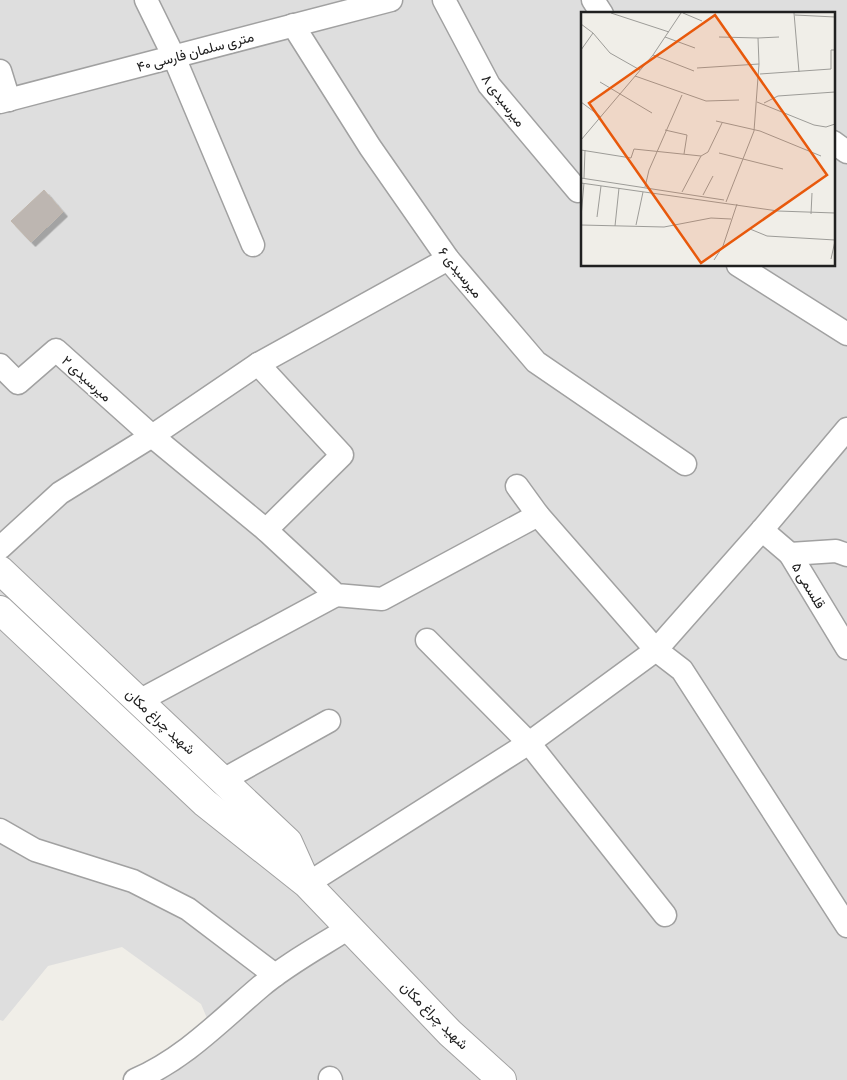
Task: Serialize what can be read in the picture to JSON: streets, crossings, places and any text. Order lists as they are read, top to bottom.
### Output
{
  "streets": {
    "street": [
      "۴۰ متری سلمان فارسی",
      "میرسیدی ۸",
      "میرسیدی ۶",
      "میرسیدی ۲",
      "قلسمی ۵",
      "شهید چراغ مکان"
    ]
  },
  "crossings": [
    ["۴۰ متری سلمان فارسی", "میرسیدی ۶"]
  ]
}
